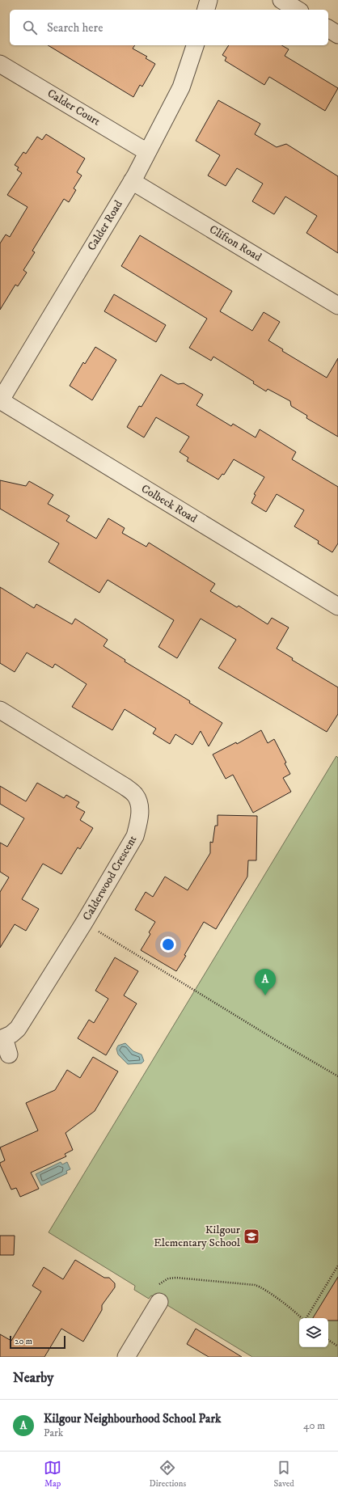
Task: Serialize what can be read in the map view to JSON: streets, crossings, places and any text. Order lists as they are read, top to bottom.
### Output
{
  "streets": {
    "street": [
      "Calder Court",
      "Calder Road",
      "Clifton Road",
      "Colbeck Road",
      "Calderwood Crescent"
    ]
  },
  "crossings": [
    ["Calder Court", "Calder Road"],
    ["Calder Road", "Clifton Road"],
    ["Calder Road", "Colbeck Road"]
  ],
  "places": {
    "school or university": ["Kilgour Elementary School"]
  },
  "scale_bar": "20 m",
  "page": {
    "search": "Search here",
    "pins": "A",
    "scale": "20 m",
    "heading": "Nearby",
    "list": [
      {
        "mark": "A",
        "name": "Kilgour Neighbourhood School Park",
        "note": "Park",
        "value": "40 m"
      }
    ],
    "nav": ["Map", "Directions", "Saved"]
  }
}
